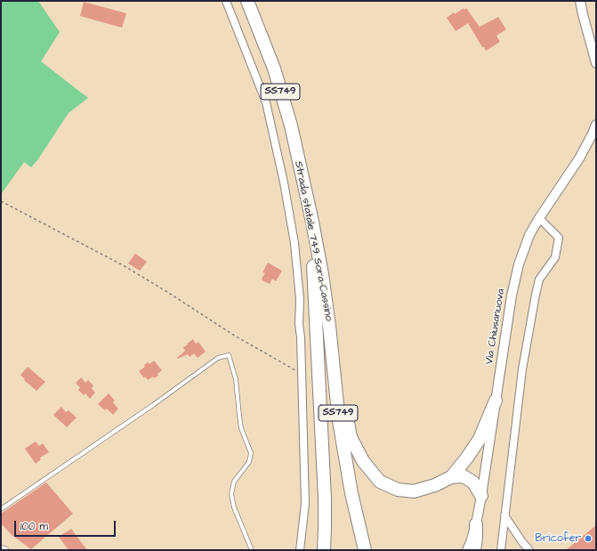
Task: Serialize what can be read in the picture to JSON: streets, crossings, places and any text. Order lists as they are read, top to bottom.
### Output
{
  "streets": {
    "highway": ["SS749", "Strada statale 749 Sora-Cassino"],
    "street": ["Via Chiusanuova"]
  },
  "places": ["Bricofer"],
  "scale_bar": "100 m"
}
